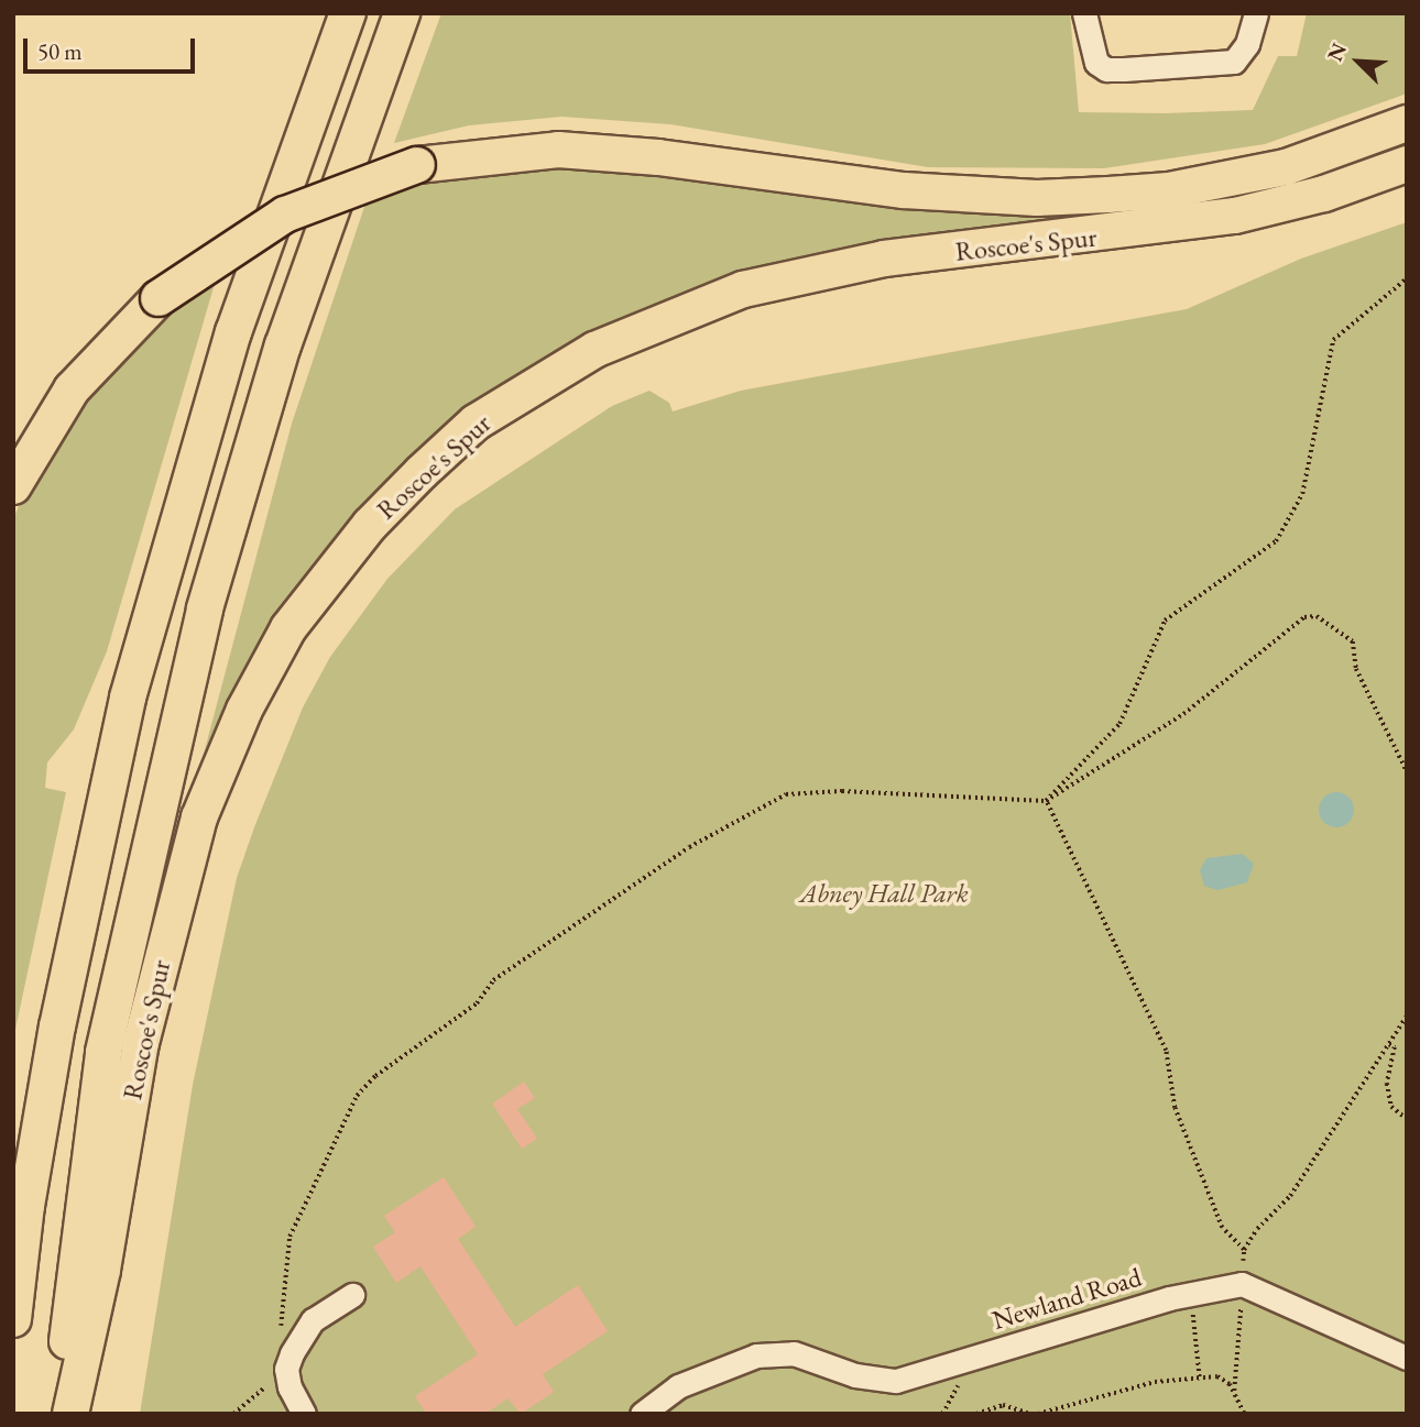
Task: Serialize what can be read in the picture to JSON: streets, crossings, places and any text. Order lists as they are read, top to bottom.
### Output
{
  "streets": {
    "highway": ["Roscoe's Spur"],
    "street": ["Newland Road"]
  },
  "parks": ["Abney Hall Park"],
  "scale_bar": "50 m",
  "north": "top left"
}
